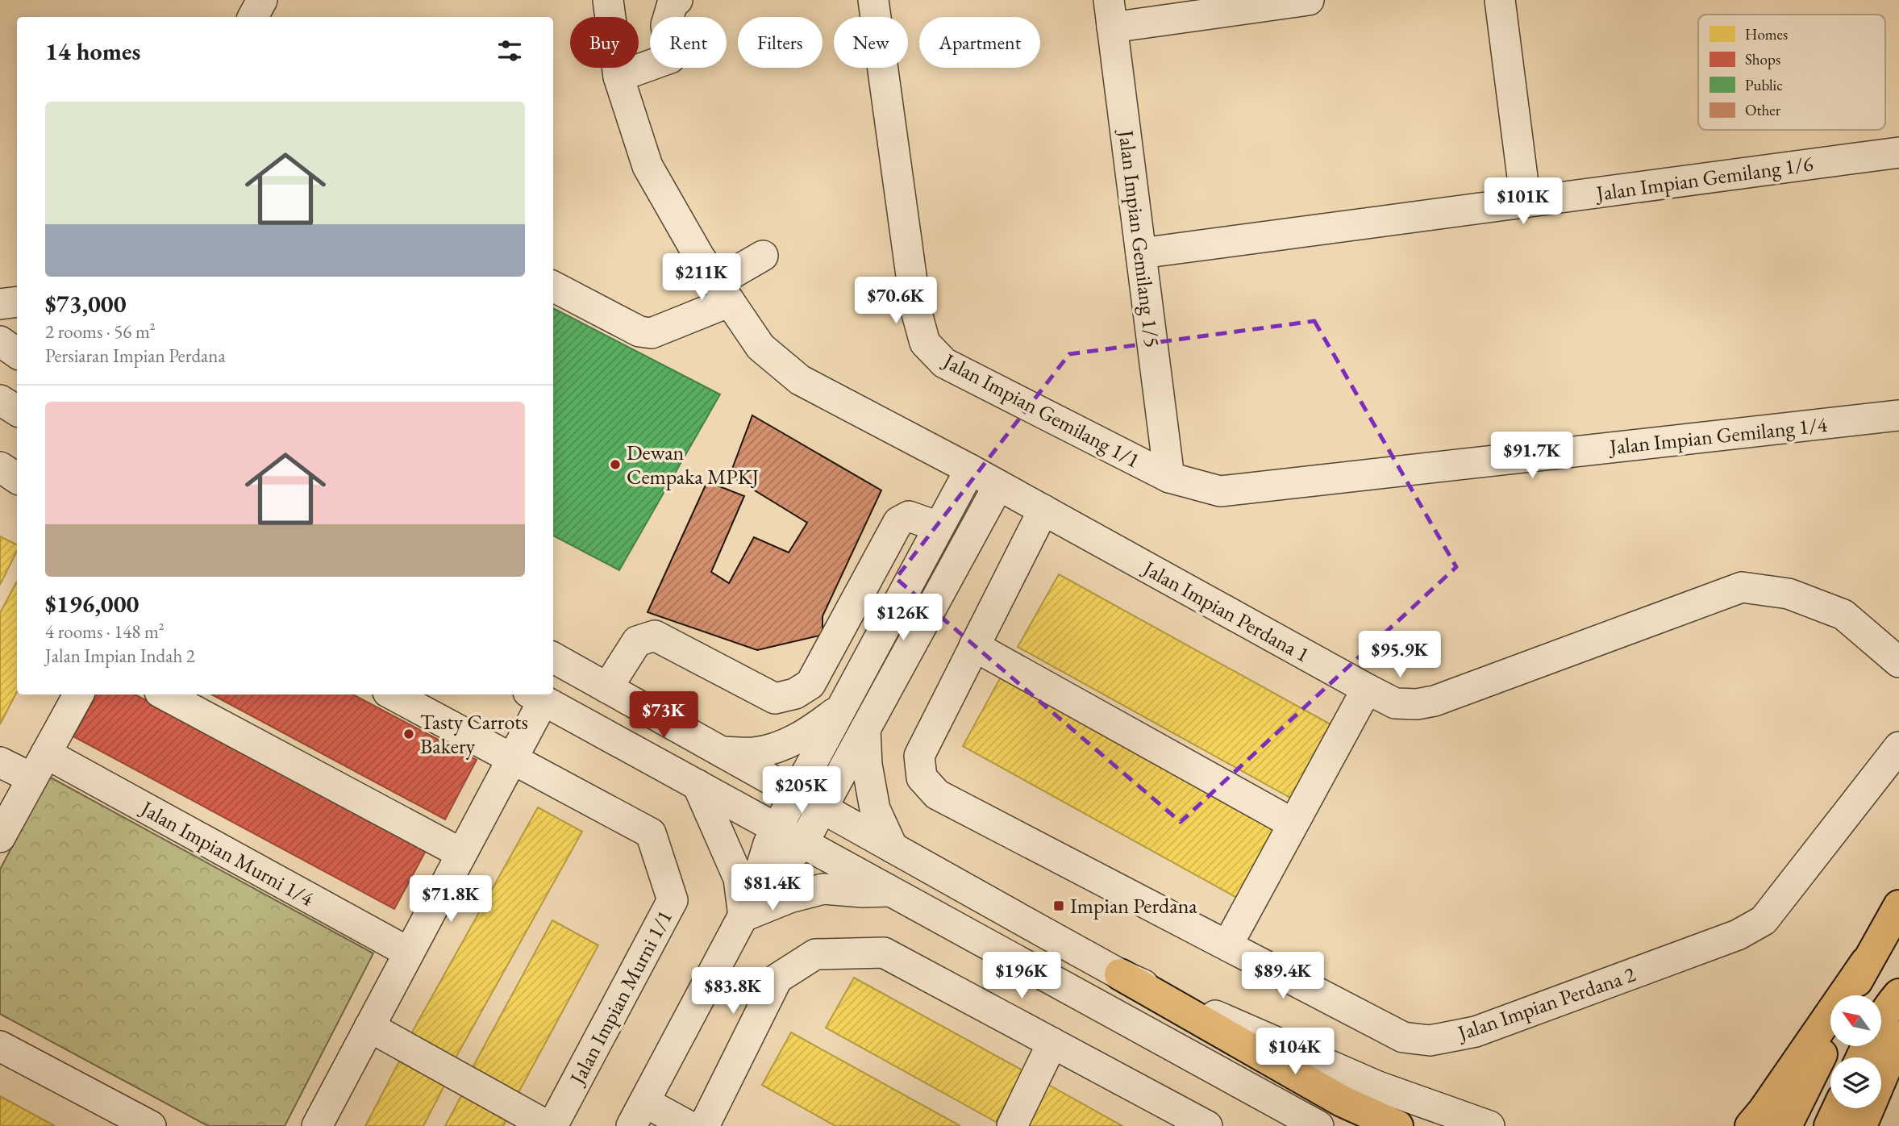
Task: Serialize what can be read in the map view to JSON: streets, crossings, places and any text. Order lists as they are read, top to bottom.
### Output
{
  "streets": {
    "street": [
      "Jalan Impian Gemilang 1/6",
      "Jalan Impian Gemilang 1/5",
      "Jalan Impian Gemilang 1/1",
      "Jalan Impian Gemilang 1/4",
      "Jalan Impian Perdana 1",
      "Jalan Impian Murni 1/4",
      "Jalan Impian Murni 1/1",
      "Jalan Impian Perdana 2"
    ]
  },
  "crossings": [
    ["Jalan Impian Gemilang 1/6", "Jalan Impian Gemilang 1/5"],
    ["Jalan Impian Gemilang 1/5", "Jalan Impian Gemilang 1/1"],
    ["Jalan Impian Gemilang 1/5", "Jalan Impian Gemilang 1/4"],
    ["Jalan Impian Gemilang 1/1", "Jalan Impian Gemilang 1/4"],
    ["Jalan Impian Perdana 1", "Jalan Impian Perdana 2"]
  ],
  "places": {
    "other": ["Dewan Cempaka MPKJ", "Tasty Carrots Bakery"],
    "transit": ["Impian Perdana"]
  },
  "legend": [
    "Homes",
    "Shops",
    "Public",
    "Other"
  ],
  "north": "top left",
  "page": {
    "chip": [
      "Buy",
      "Rent",
      "Filters",
      "New",
      "Apartment"
    ],
    "heading": "14 homes",
    "list": [
      {
        "name": "$73,000",
        "note": "2 rooms · 56 m² · Persiaran Impian Perdana"
      },
      {
        "name": "$196,000",
        "note": "4 rooms · 148 m² · Jalan Impian Indah 2"
      }
    ],
    "price": [
      "$101K",
      "$211K",
      "$70.6K",
      "$91.7K",
      "$126K",
      "$95.9K",
      "$73K",
      "$205K",
      "$81.4K",
      "$71.8K",
      "$196K",
      "$89.4K",
      "$83.8K",
      "$104K"
    ]
  }
}
